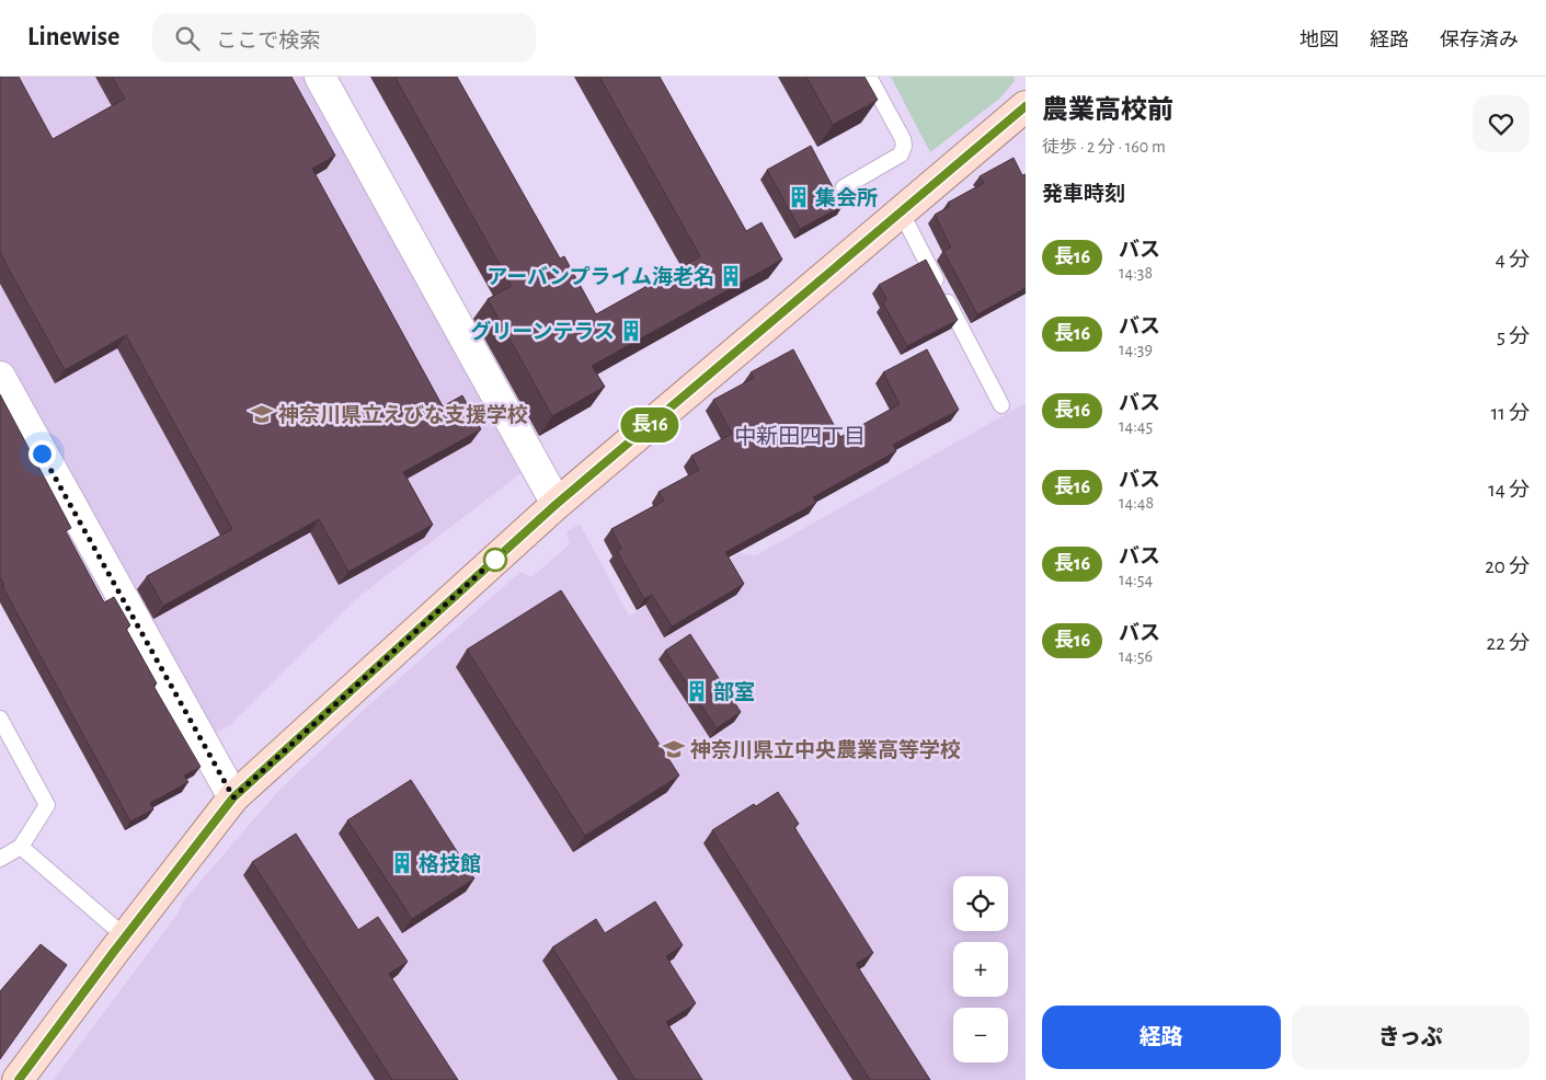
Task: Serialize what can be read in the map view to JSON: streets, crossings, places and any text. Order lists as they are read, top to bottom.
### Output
{
  "districts": ["中新田四丁目"],
  "places": {
    "building": [
      "集会所",
      "アーバンプライム海老名",
      "グリーンテラス",
      "部室",
      "格技館"
    ],
    "school or university": ["神奈川県立えびな支援学校", "神奈川県立中央農業高等学校"]
  },
  "lines": ["bus line 長16"],
  "page": {
    "header": "Linewise",
    "search": "ここで検索",
    "nav": ["地図", "経路", "保存済み"],
    "on_map": "長16",
    "heading": [
      ["農業高校前", "徒歩 · 2 分 · 160 m"],
      "発車時刻"
    ],
    "list": [
      {
        "mark": "長16",
        "name": "バス",
        "note": "14:38",
        "value": "4 分"
      },
      {
        "mark": "長16",
        "name": "バス",
        "note": "14:39",
        "value": "5 分"
      },
      {
        "mark": "長16",
        "name": "バス",
        "note": "14:45",
        "value": "11 分"
      },
      {
        "mark": "長16",
        "name": "バス",
        "note": "14:48",
        "value": "14 分"
      },
      {
        "mark": "長16",
        "name": "バス",
        "note": "14:54",
        "value": "20 分"
      },
      {
        "mark": "長16",
        "name": "バス",
        "note": "14:56",
        "value": "22 分"
      }
    ],
    "map_buttons": ["+", "−"],
    "buttons": ["経路", "きっぷ"]
  }
}
